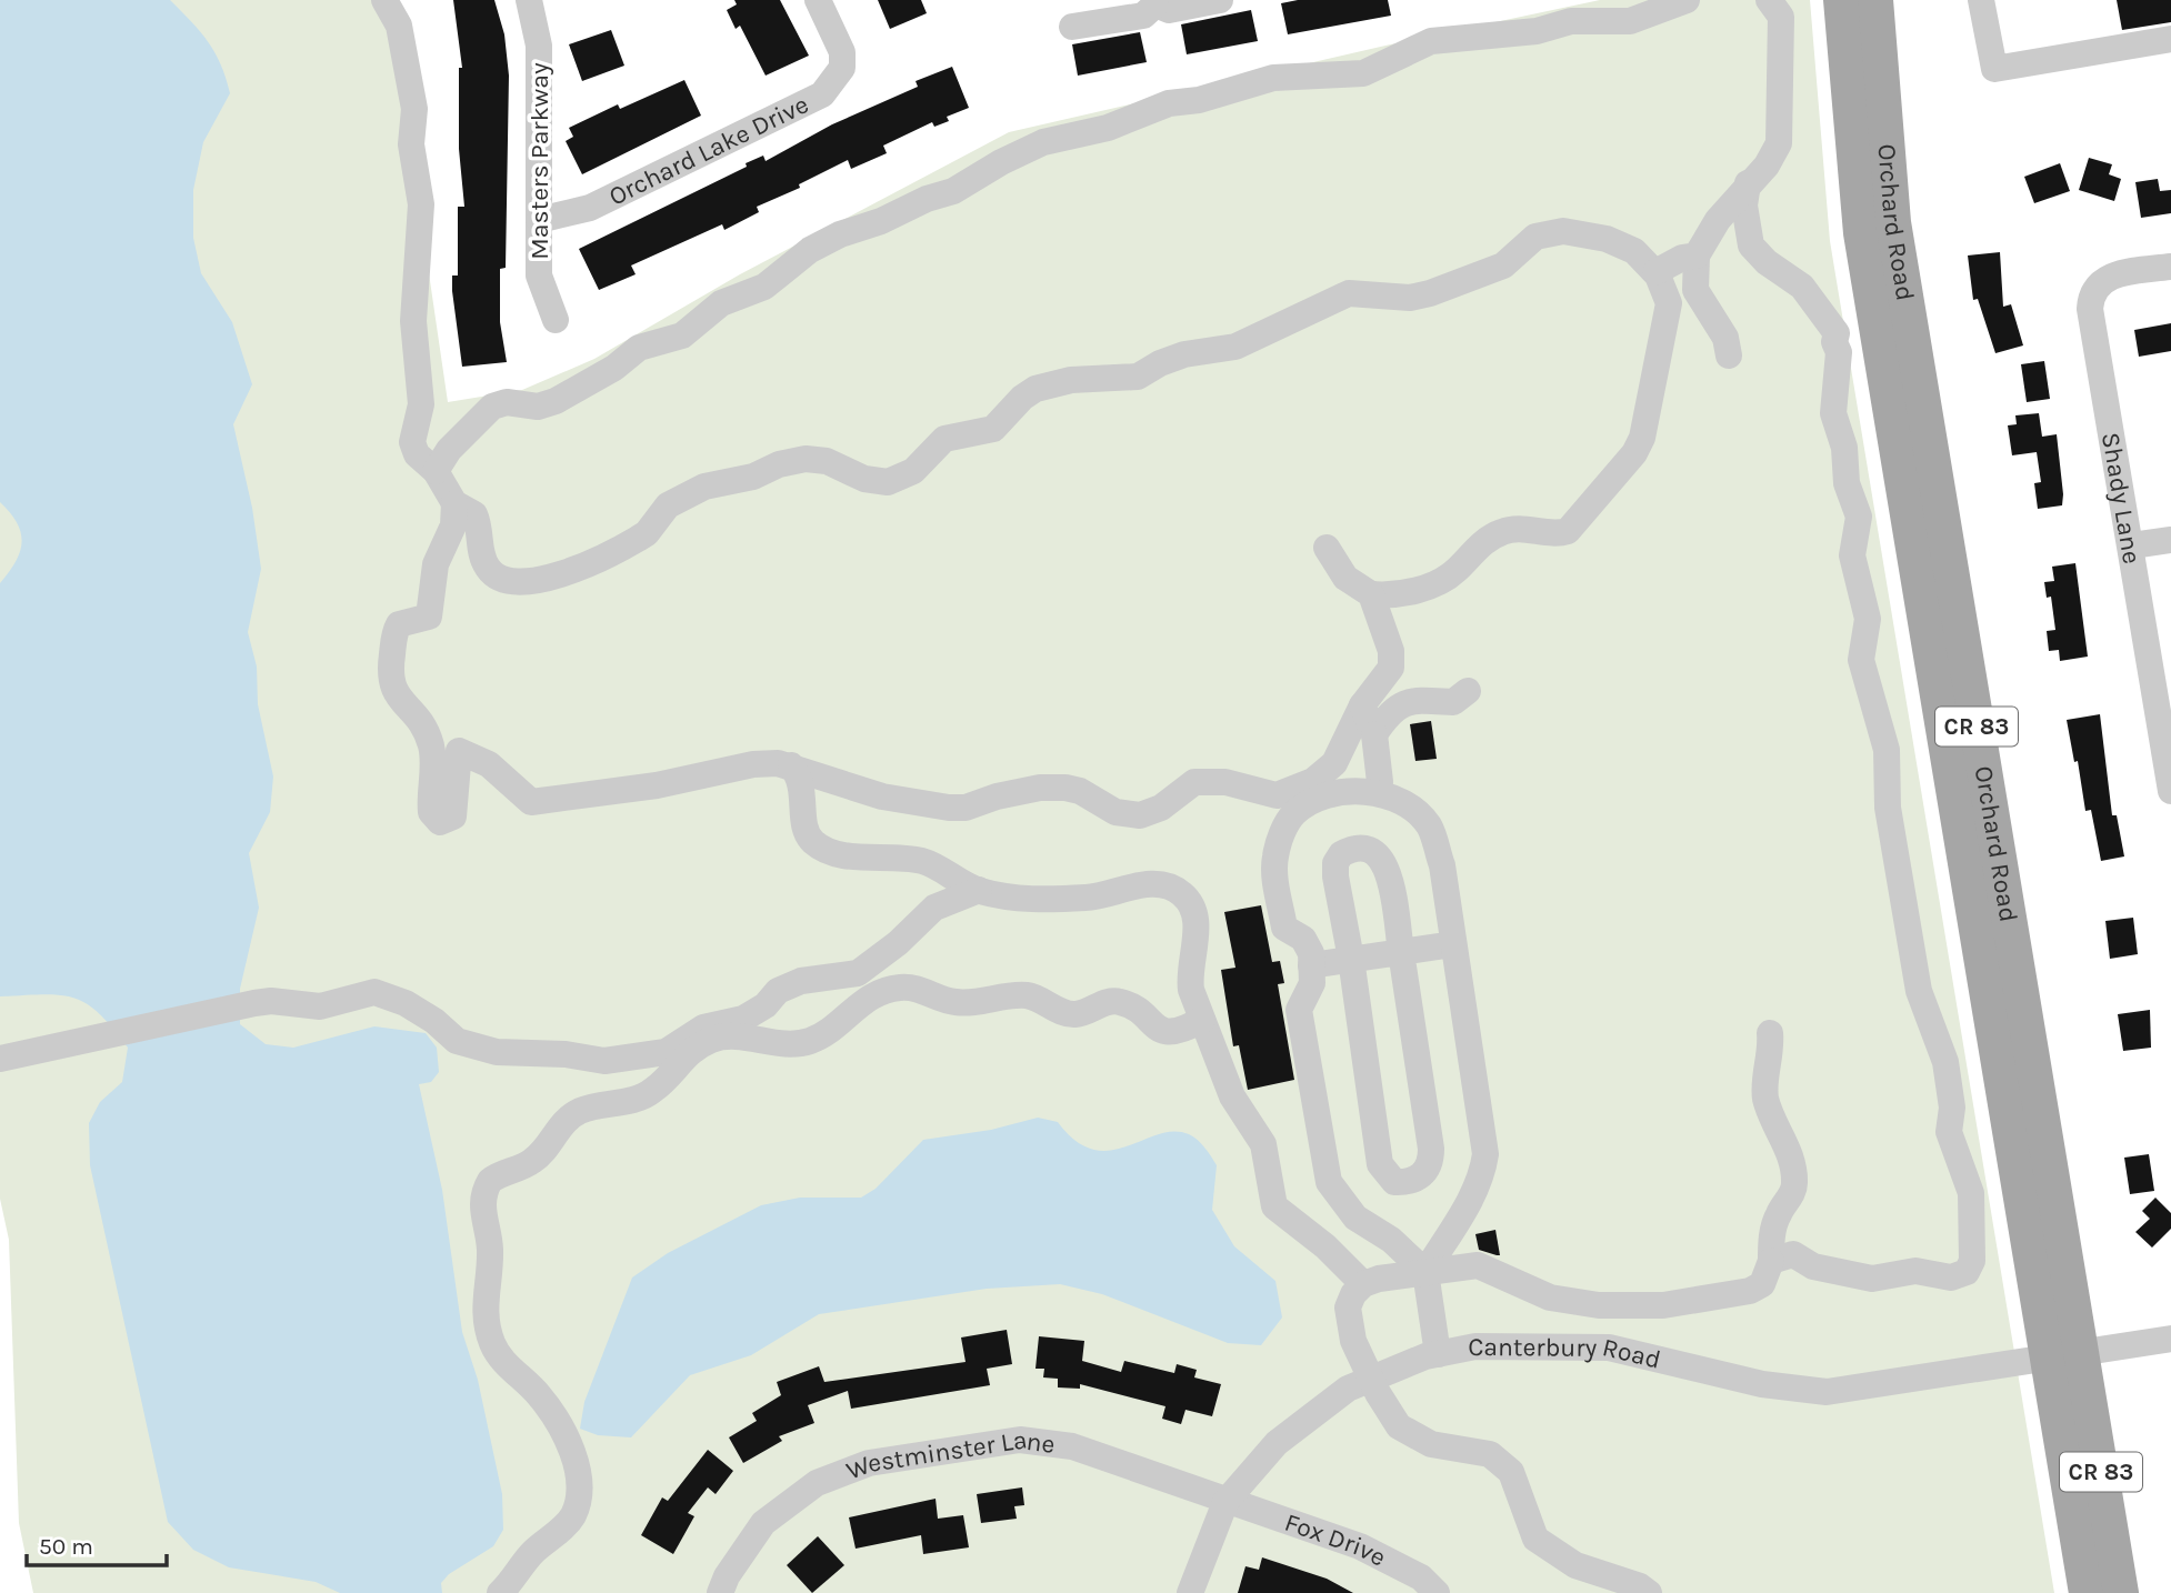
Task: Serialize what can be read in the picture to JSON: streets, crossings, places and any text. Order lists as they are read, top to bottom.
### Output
{
  "streets": {
    "main road": ["Orchard Road", "CR 83"],
    "street": [
      "Orchard Lake Drive",
      "Masters Parkway",
      "Shady Lane",
      "Canterbury Road",
      "Westminster Lane",
      "Fox Drive"
    ]
  },
  "crossings": [
    ["Orchard Lake Drive", "Masters Parkway"],
    ["Orchard Road", "Canterbury Road"],
    ["Canterbury Road", "Westminster Lane"],
    ["Canterbury Road", "Fox Drive"],
    ["Westminster Lane", "Fox Drive"]
  ],
  "scale_bar": "50 m"
}
